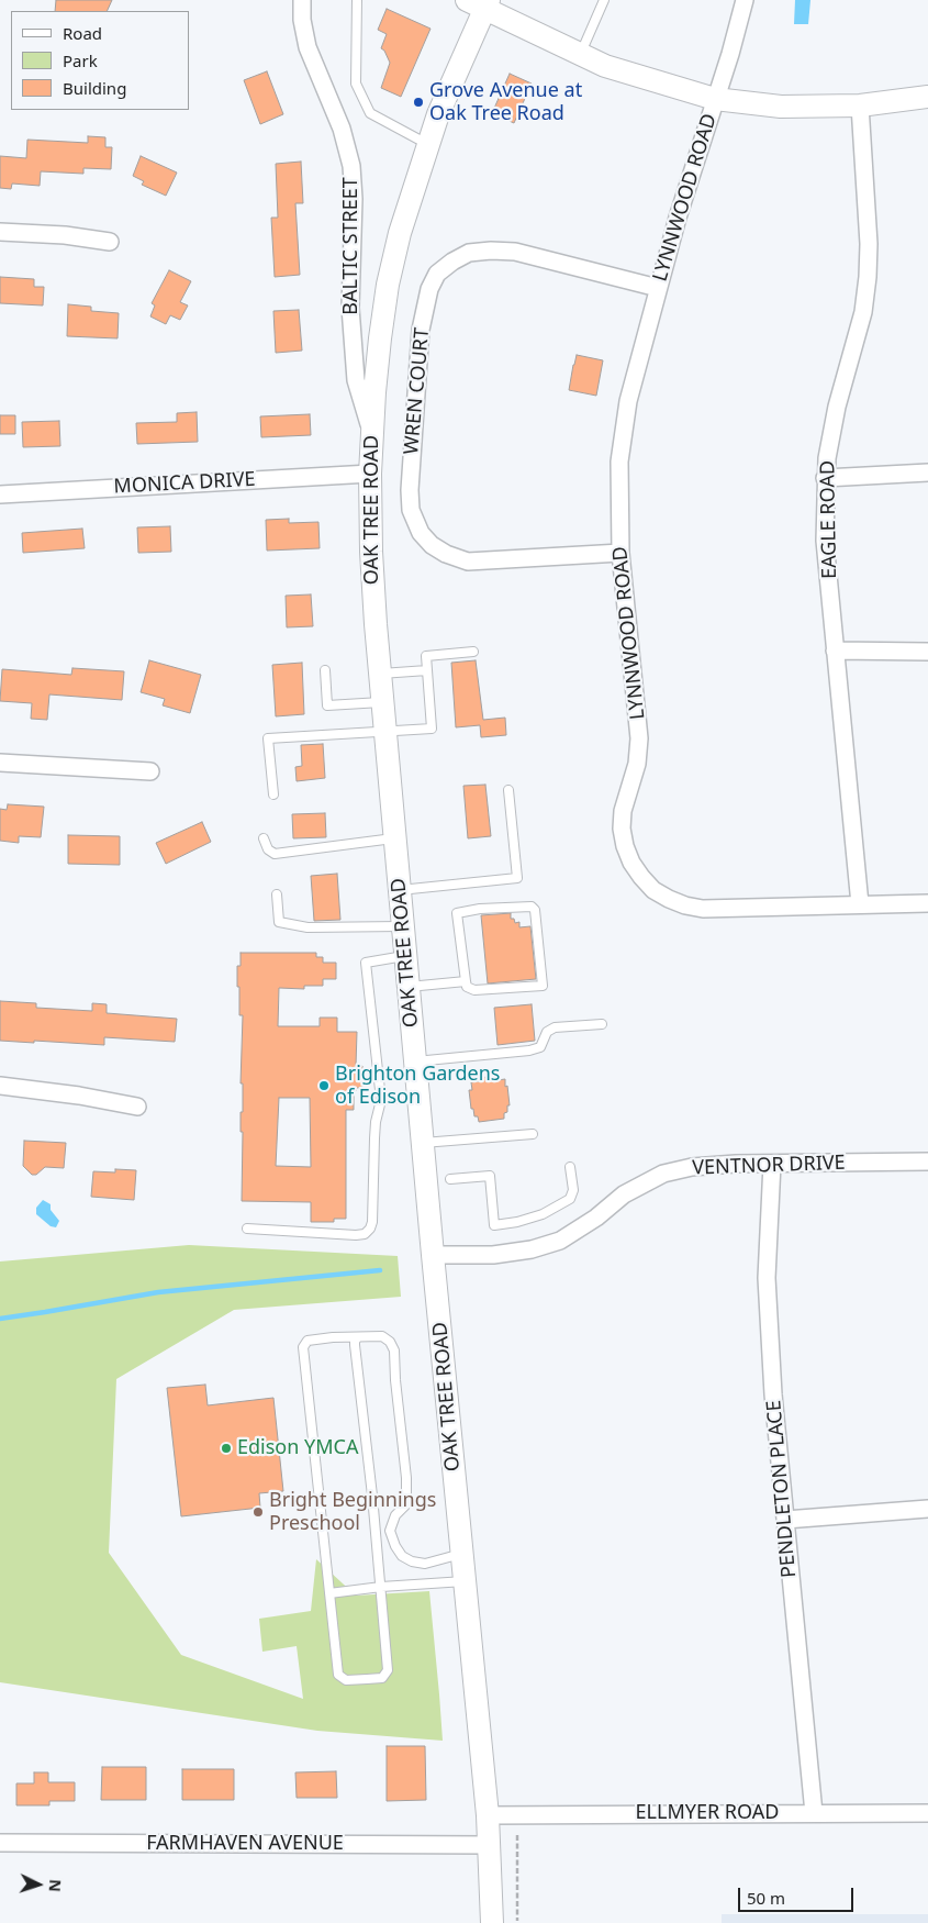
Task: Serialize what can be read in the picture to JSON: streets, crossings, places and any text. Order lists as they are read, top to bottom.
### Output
{
  "streets": {
    "main road": ["OAK TREE ROAD"],
    "street": [
      "LYNNWOOD ROAD",
      "BALTIC STREET",
      "WREN COURT",
      "MONICA DRIVE",
      "EAGLE ROAD",
      "VENTNOR DRIVE",
      "PENDLETON PLACE",
      "ELLMYER ROAD",
      "FARMHAVEN AVENUE"
    ]
  },
  "crossings": [
    ["LYNNWOOD ROAD", "WREN COURT"],
    ["LYNNWOOD ROAD", "EAGLE ROAD"],
    ["BALTIC STREET", "OAK TREE ROAD"],
    ["MONICA DRIVE", "OAK TREE ROAD"],
    ["OAK TREE ROAD", "VENTNOR DRIVE"],
    ["OAK TREE ROAD", "ELLMYER ROAD"],
    ["OAK TREE ROAD", "FARMHAVEN AVENUE"],
    ["VENTNOR DRIVE", "PENDLETON PLACE"],
    ["PENDLETON PLACE", "ELLMYER ROAD"]
  ],
  "places": [
    "Grove Avenue at Oak Tree Road",
    "Brighton Gardens of Edison",
    "Edison YMCA",
    "Bright Beginnings Preschool"
  ],
  "legend": ["Road", "Park", "Building"],
  "scale_bar": "50 m",
  "north": "right"
}
